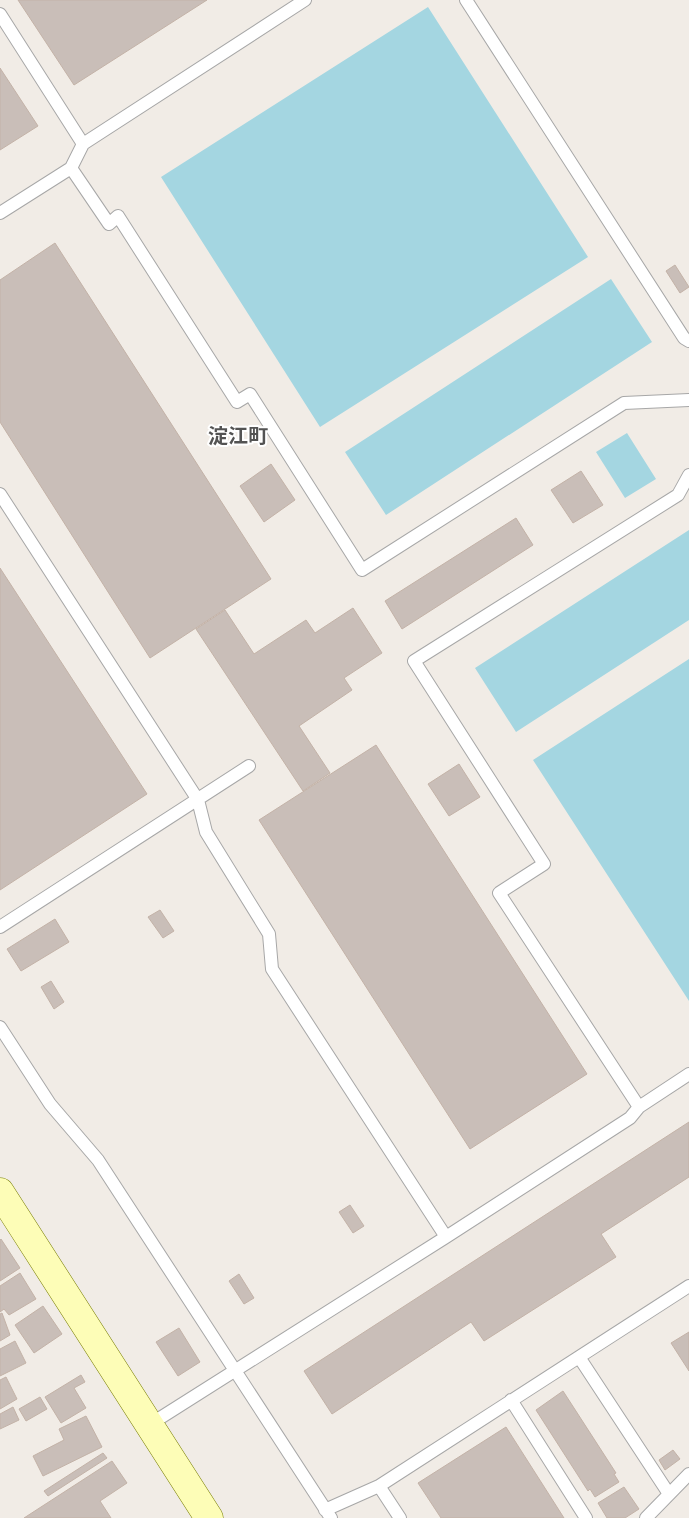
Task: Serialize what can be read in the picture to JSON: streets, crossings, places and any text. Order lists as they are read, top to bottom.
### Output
{
  "districts": ["淀江町"]
}
